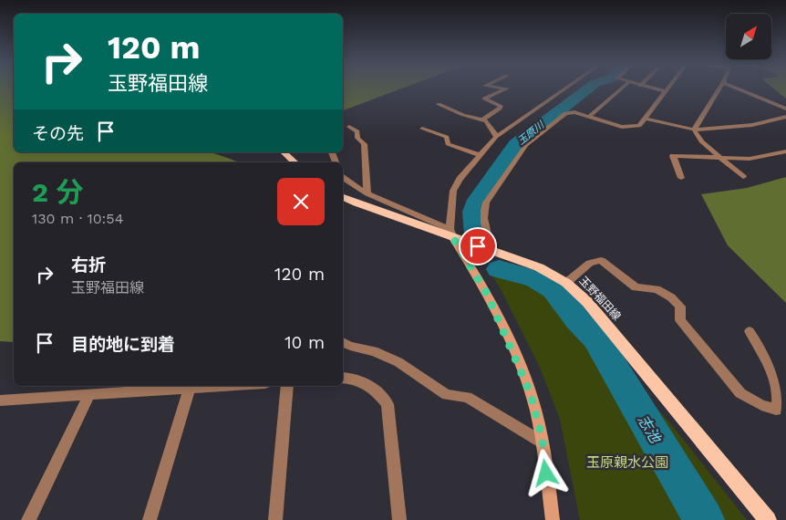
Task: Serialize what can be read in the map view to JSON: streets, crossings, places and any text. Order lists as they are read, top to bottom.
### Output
{
  "streets": {
    "main road": ["玉野福田線"]
  },
  "water": ["玉原川", "志池"],
  "parks": ["玉原親水公園"],
  "north": "top right",
  "page": {
    "turn": ["120 m", "玉野福田線"],
    "then": "その先",
    "heading": ["2 分", "130 m · 10:54"],
    "list": [
      {
        "name": "右折",
        "note": "玉野福田線",
        "value": "120 m"
      },
      {
        "name": "目的地に到着",
        "value": "10 m"
      }
    ]
  }
}
